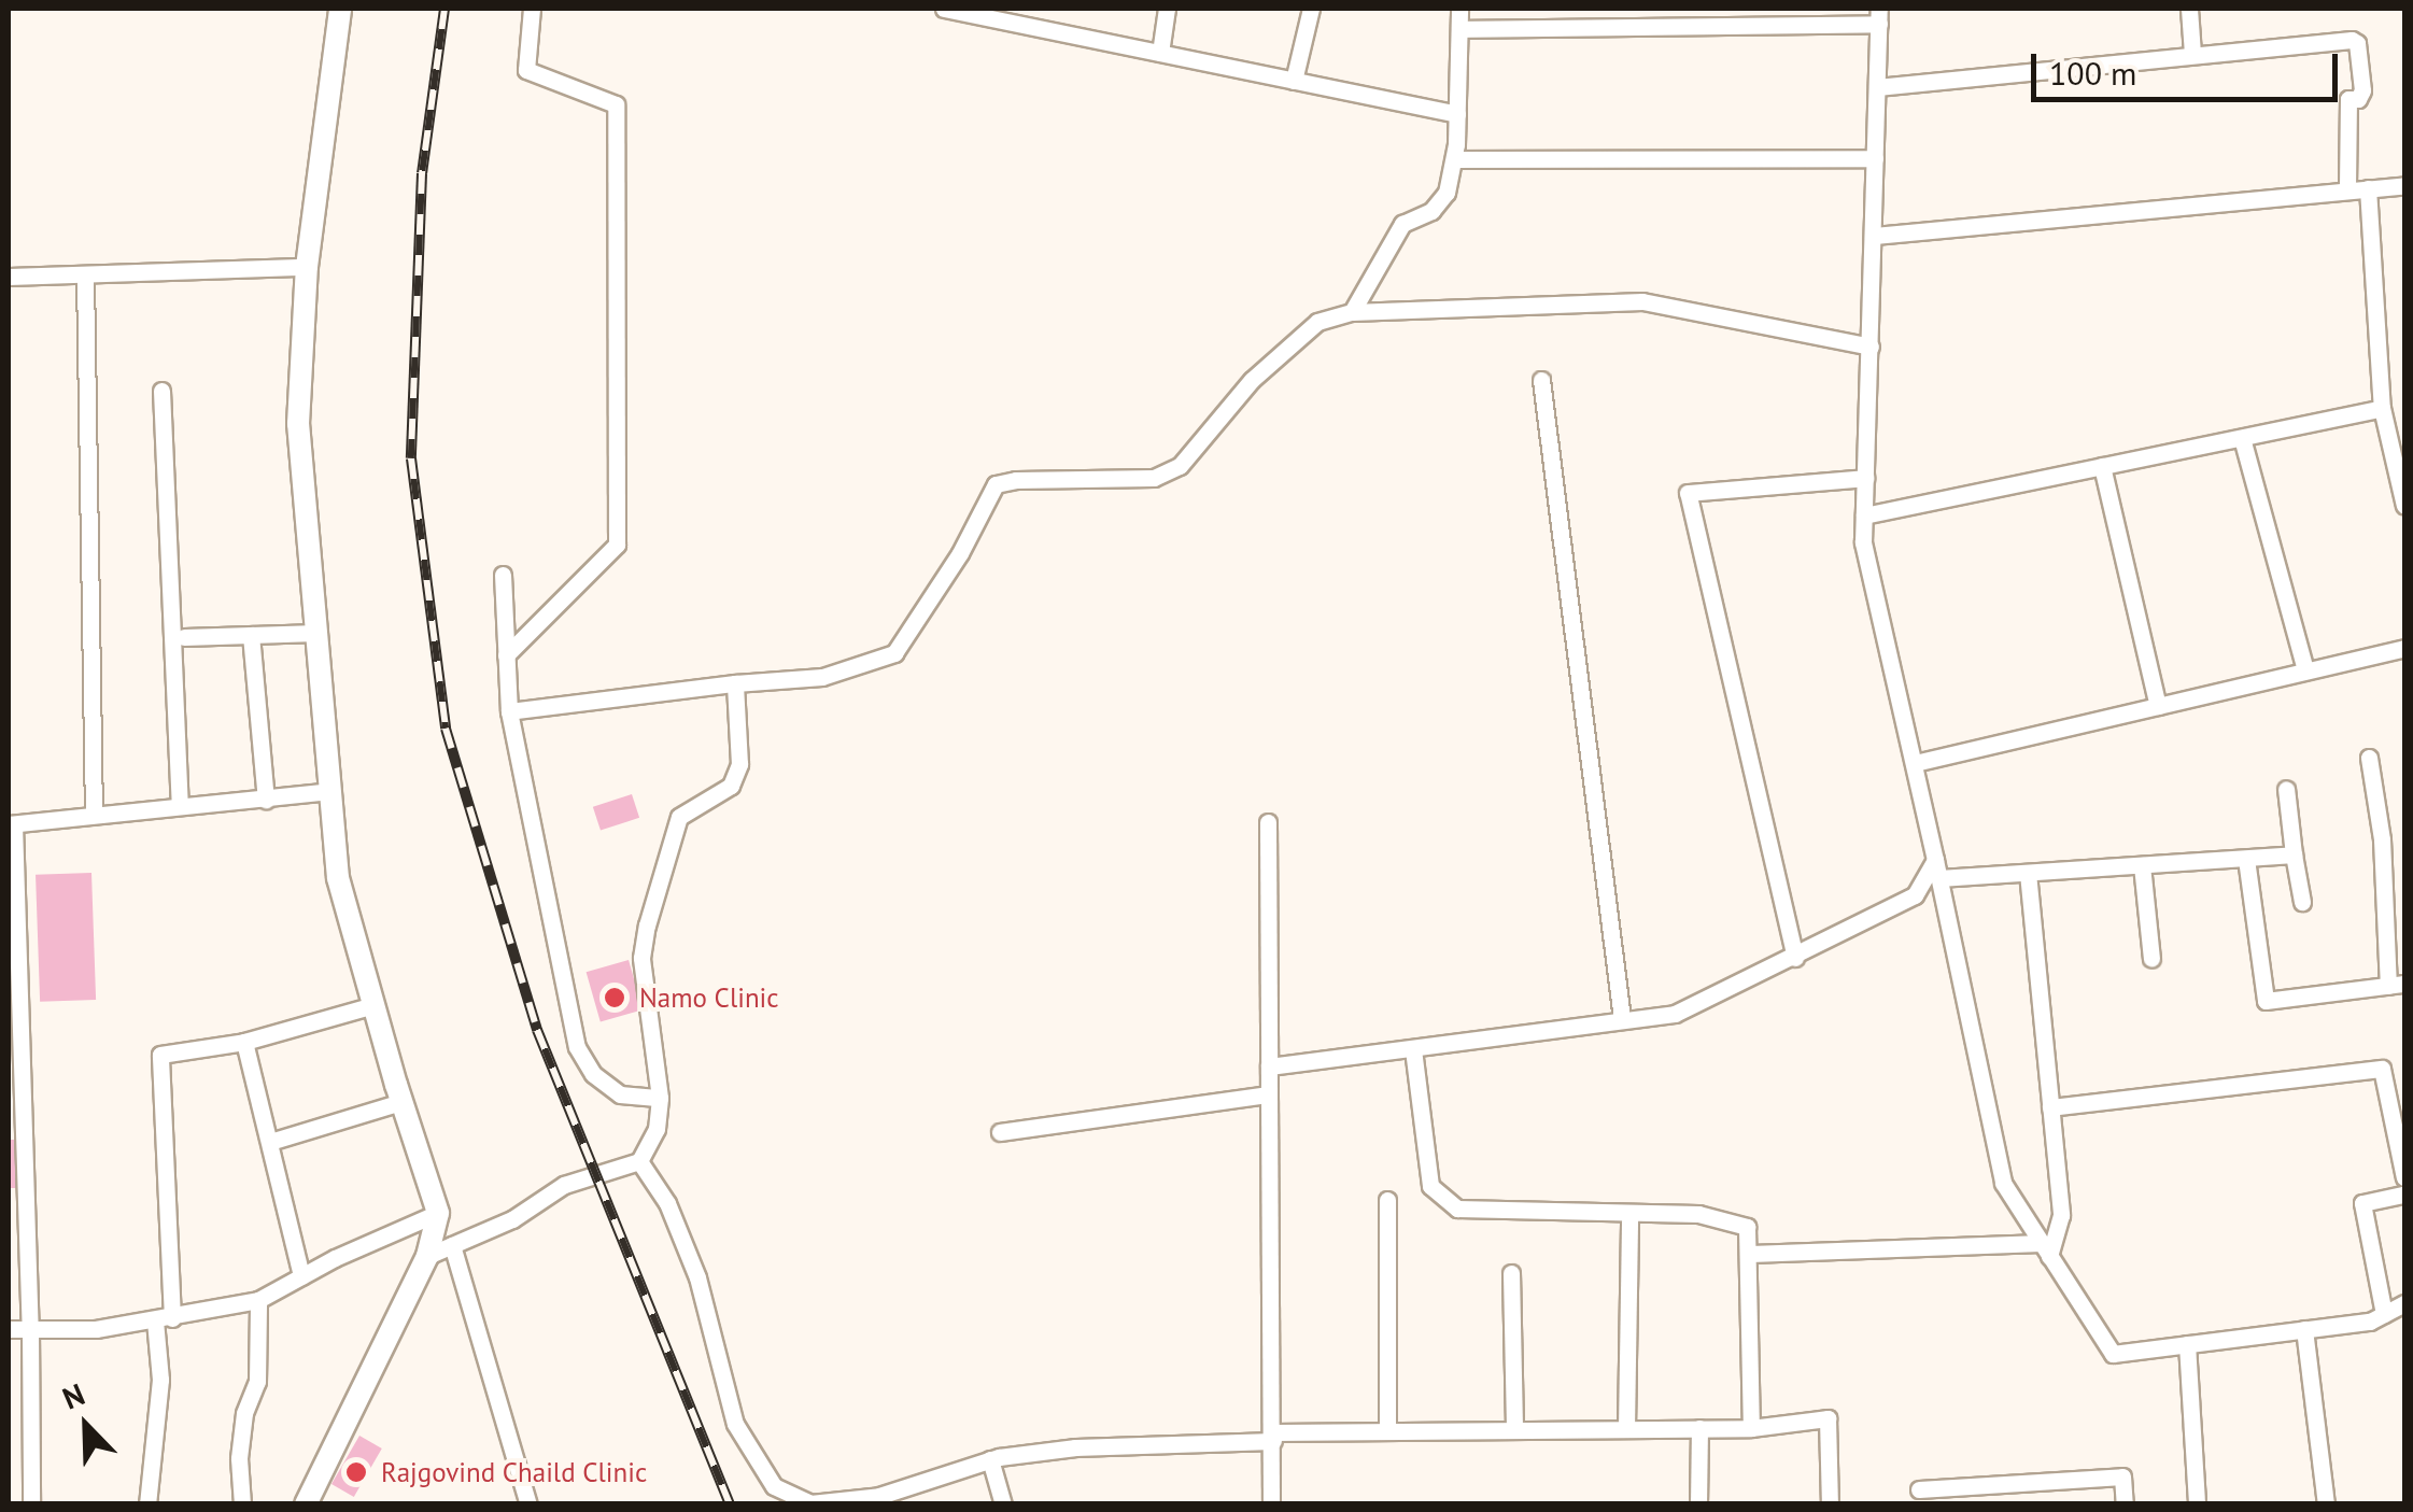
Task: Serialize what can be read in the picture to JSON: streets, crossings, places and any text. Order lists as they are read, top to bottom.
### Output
{
  "places": ["Namo Clinic", "Rajgovind Chaild Clinic"],
  "scale_bar": "100 m",
  "north": "top left"
}
